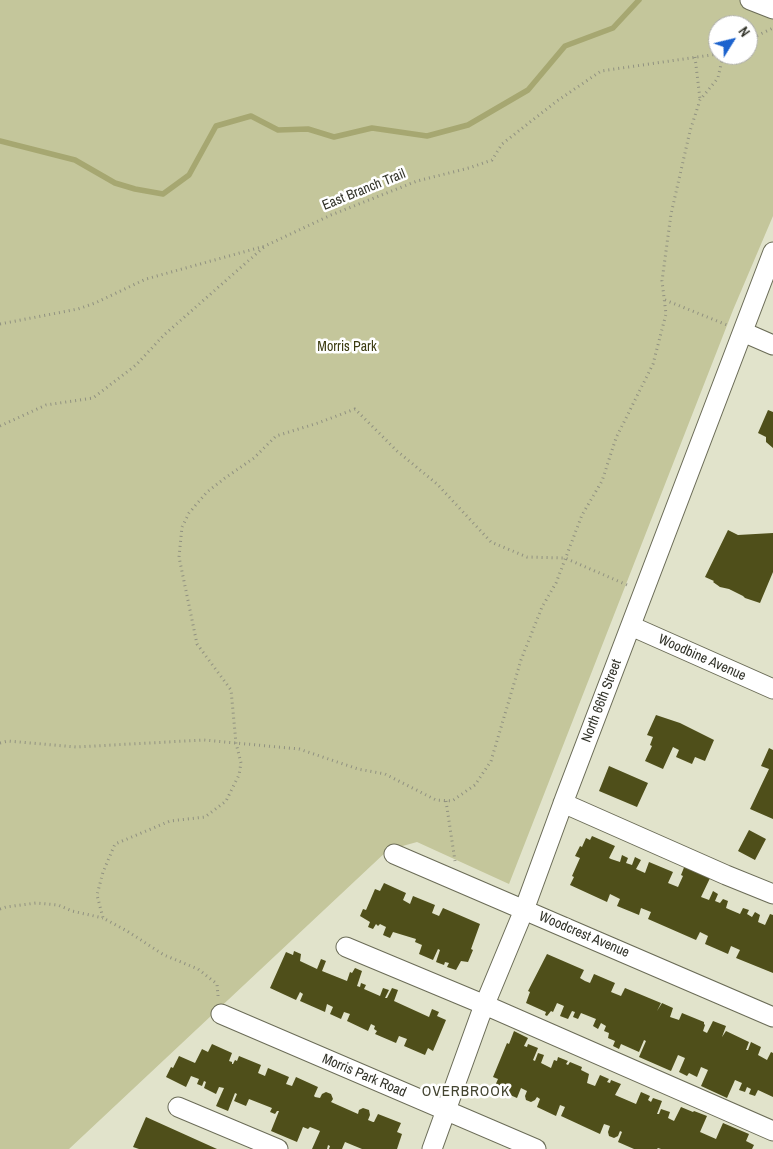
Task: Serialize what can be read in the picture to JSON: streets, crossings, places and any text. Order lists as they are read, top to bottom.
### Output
{
  "streets": {
    "street": [
      "Woodbine Avenue",
      "North 66th Street",
      "Woodcrest Avenue",
      "Morris Park Road"
    ],
    "path": ["East Branch Trail"]
  },
  "crossings": [
    ["Woodbine Avenue", "North 66th Street"],
    ["North 66th Street", "Woodcrest Avenue"],
    ["North 66th Street", "Morris Park Road"]
  ],
  "districts": ["OVERBROOK"],
  "parks": ["Morris Park"],
  "north": "top right"
}
